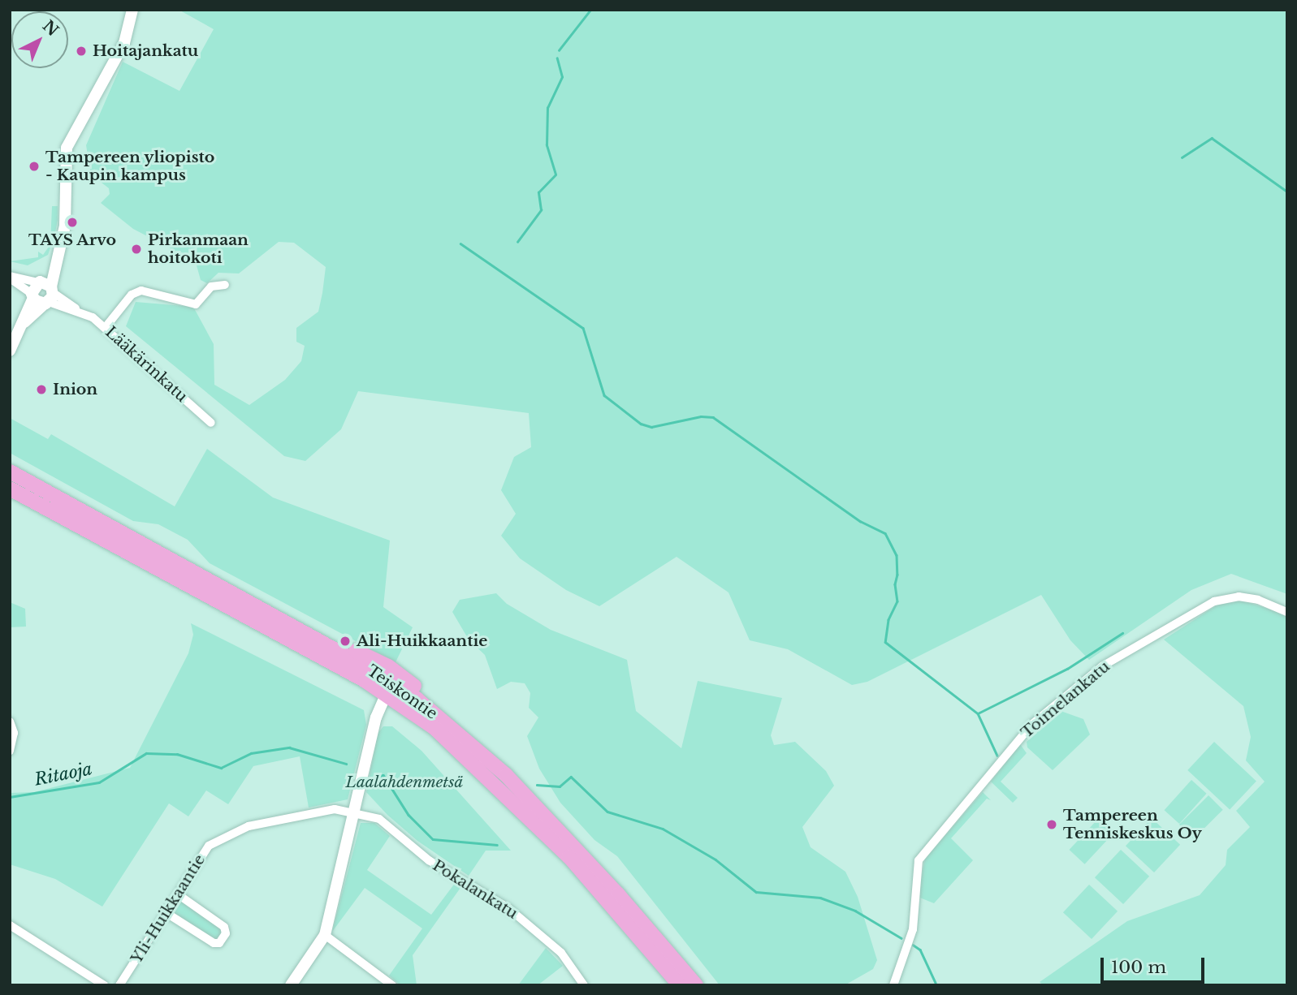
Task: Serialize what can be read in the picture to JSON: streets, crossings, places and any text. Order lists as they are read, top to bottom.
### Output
{
  "streets": {
    "highway": ["Teiskontie"],
    "street": [
      "Lääkärinkatu",
      "Toimelankatu",
      "Pokalankatu",
      "Yli-Huikkaantie"
    ]
  },
  "crossings": [
    ["Pokalankatu", "Yli-Huikkaantie"]
  ],
  "water": ["Ritaoja"],
  "parks": ["Laalahdenmetsä"],
  "places": [
    "Hoitajankatu",
    "Tampereen yliopisto - Kaupin kampus",
    "TAYS Arvo",
    "Pirkanmaan hoitokoti",
    "Inion",
    "Ali-Huikkaantie",
    "Tampereen Tenniskeskus Oy"
  ],
  "scale_bar": "100 m",
  "north": "top right"
}
